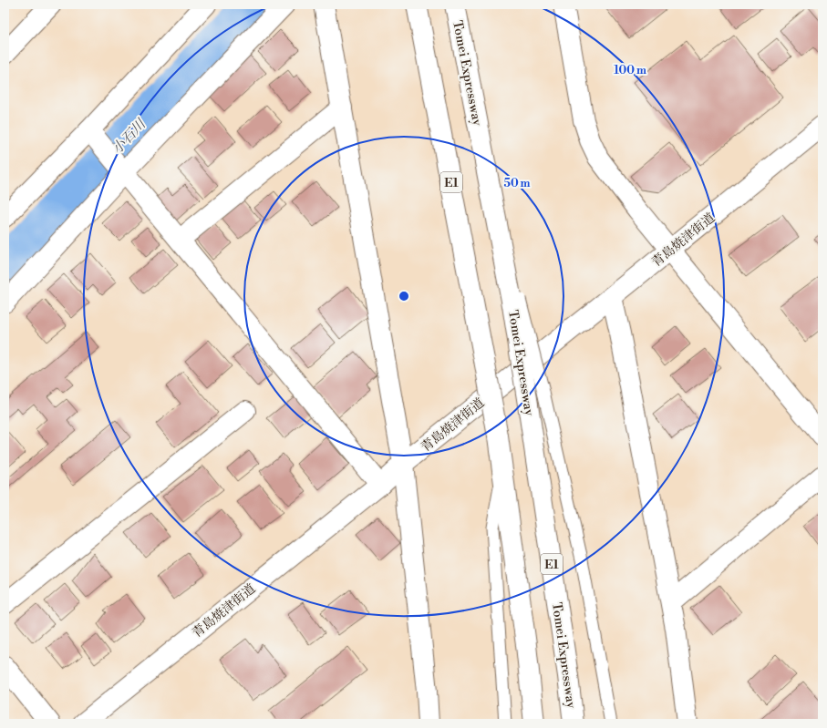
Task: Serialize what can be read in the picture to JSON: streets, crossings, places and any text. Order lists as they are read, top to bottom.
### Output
{
  "streets": {
    "main road": ["Tomei Expressway", "E1", "青島焼津街道"]
  },
  "water": ["小石川"],
  "rings": ["100 m", "50 m"]
}
